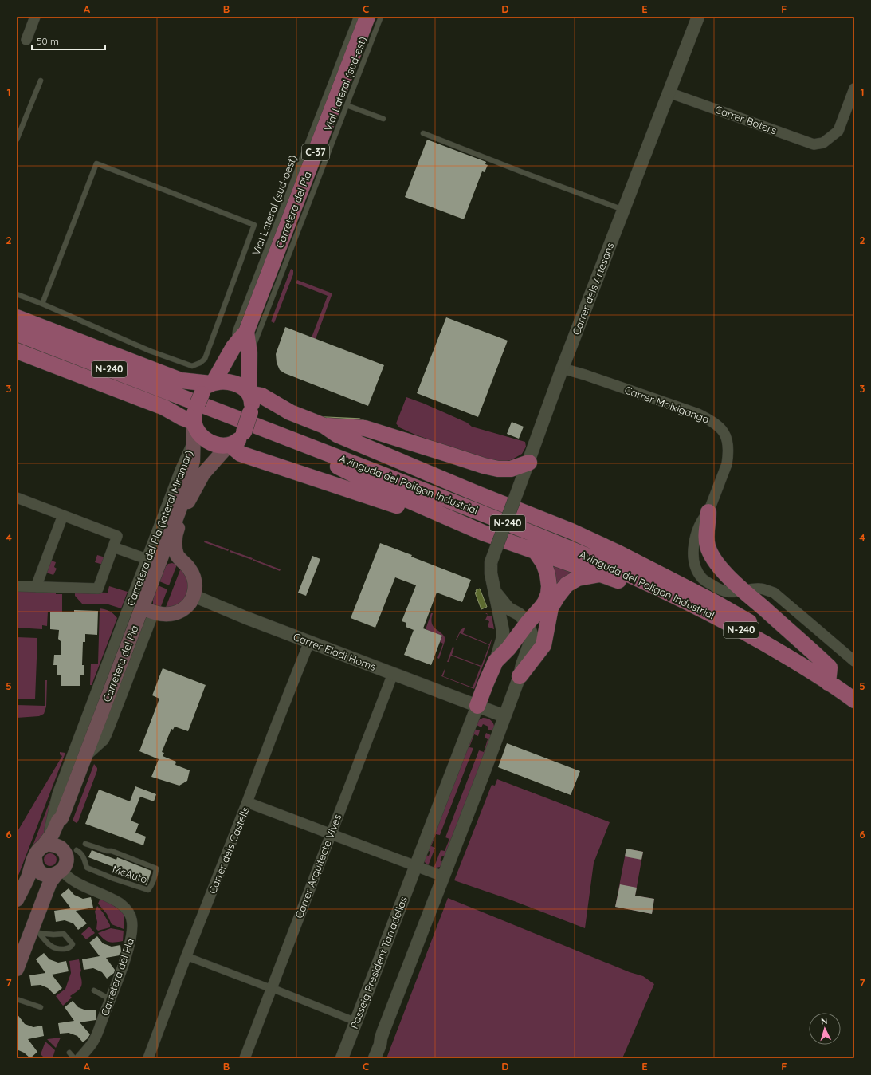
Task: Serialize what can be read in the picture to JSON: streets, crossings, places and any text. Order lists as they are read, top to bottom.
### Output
{
  "streets": {
    "main road": [
      "C-37",
      "Carretera del Pla",
      "N-240",
      "Avinguda del Polígon Industrial"
    ],
    "street": [
      "Carrer Boters",
      "Carrer dels Artesans",
      "Carrer Moixiganga",
      "Carretera del Pla (lateral Miramar)",
      "Carrer Eladi Homs",
      "Carrer dels Castells",
      "Carrer Arquitecte Vives",
      "Passeig President Tarradellas"
    ],
    "lane": ["Vial Lateral (sud-est)", "Vial Lateral (sud-oest)", "McAuto"]
  },
  "crossings": [
    ["Carrer Boters", "Carrer dels Artesans"],
    ["C-37", "Vial Lateral (sud-oest)"],
    ["C-37", "Carretera del Pla"],
    ["Carretera del Pla", "Carretera del Pla (lateral Miramar)"],
    ["Carretera del Pla", "McAuto"],
    ["Carrer dels Artesans", "Carrer Moixiganga"],
    ["Carretera del Pla (lateral Miramar)", "McAuto"],
    ["Carrer Eladi Homs", "Carrer dels Castells"],
    ["Carrer Eladi Homs", "Carrer Arquitecte Vives"],
    ["Carrer Eladi Homs", "Passeig President Tarradellas"]
  ],
  "scale_bar": "50 m",
  "north": "top",
  "grid": {
    "columns": [
      "A",
      "B",
      "C",
      "D",
      "E",
      "F"
    ],
    "rows": [
      "1",
      "2",
      "3",
      "4",
      "5",
      "6",
      "7"
    ]
  }
}
